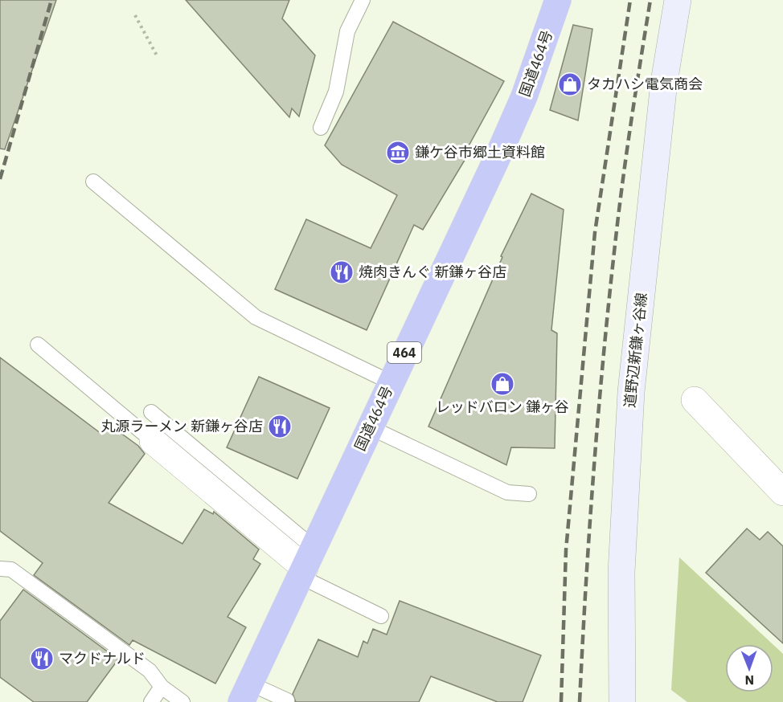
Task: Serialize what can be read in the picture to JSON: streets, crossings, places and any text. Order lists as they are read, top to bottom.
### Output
{
  "streets": {
    "highway": ["国道464号", "464"],
    "street": ["道野辺新鎌ヶ谷線"]
  },
  "places": {
    "shop": ["タカハシ電気商会", "レッドバロン 鎌ヶ谷"],
    "museum": ["鎌ケ谷市郷土資料館"],
    "restaurant": ["焼肉きんぐ 新鎌ヶ谷店", "丸源ラーメン 新鎌ヶ谷店", "マクドナルド"]
  },
  "north": "bottom"
}
